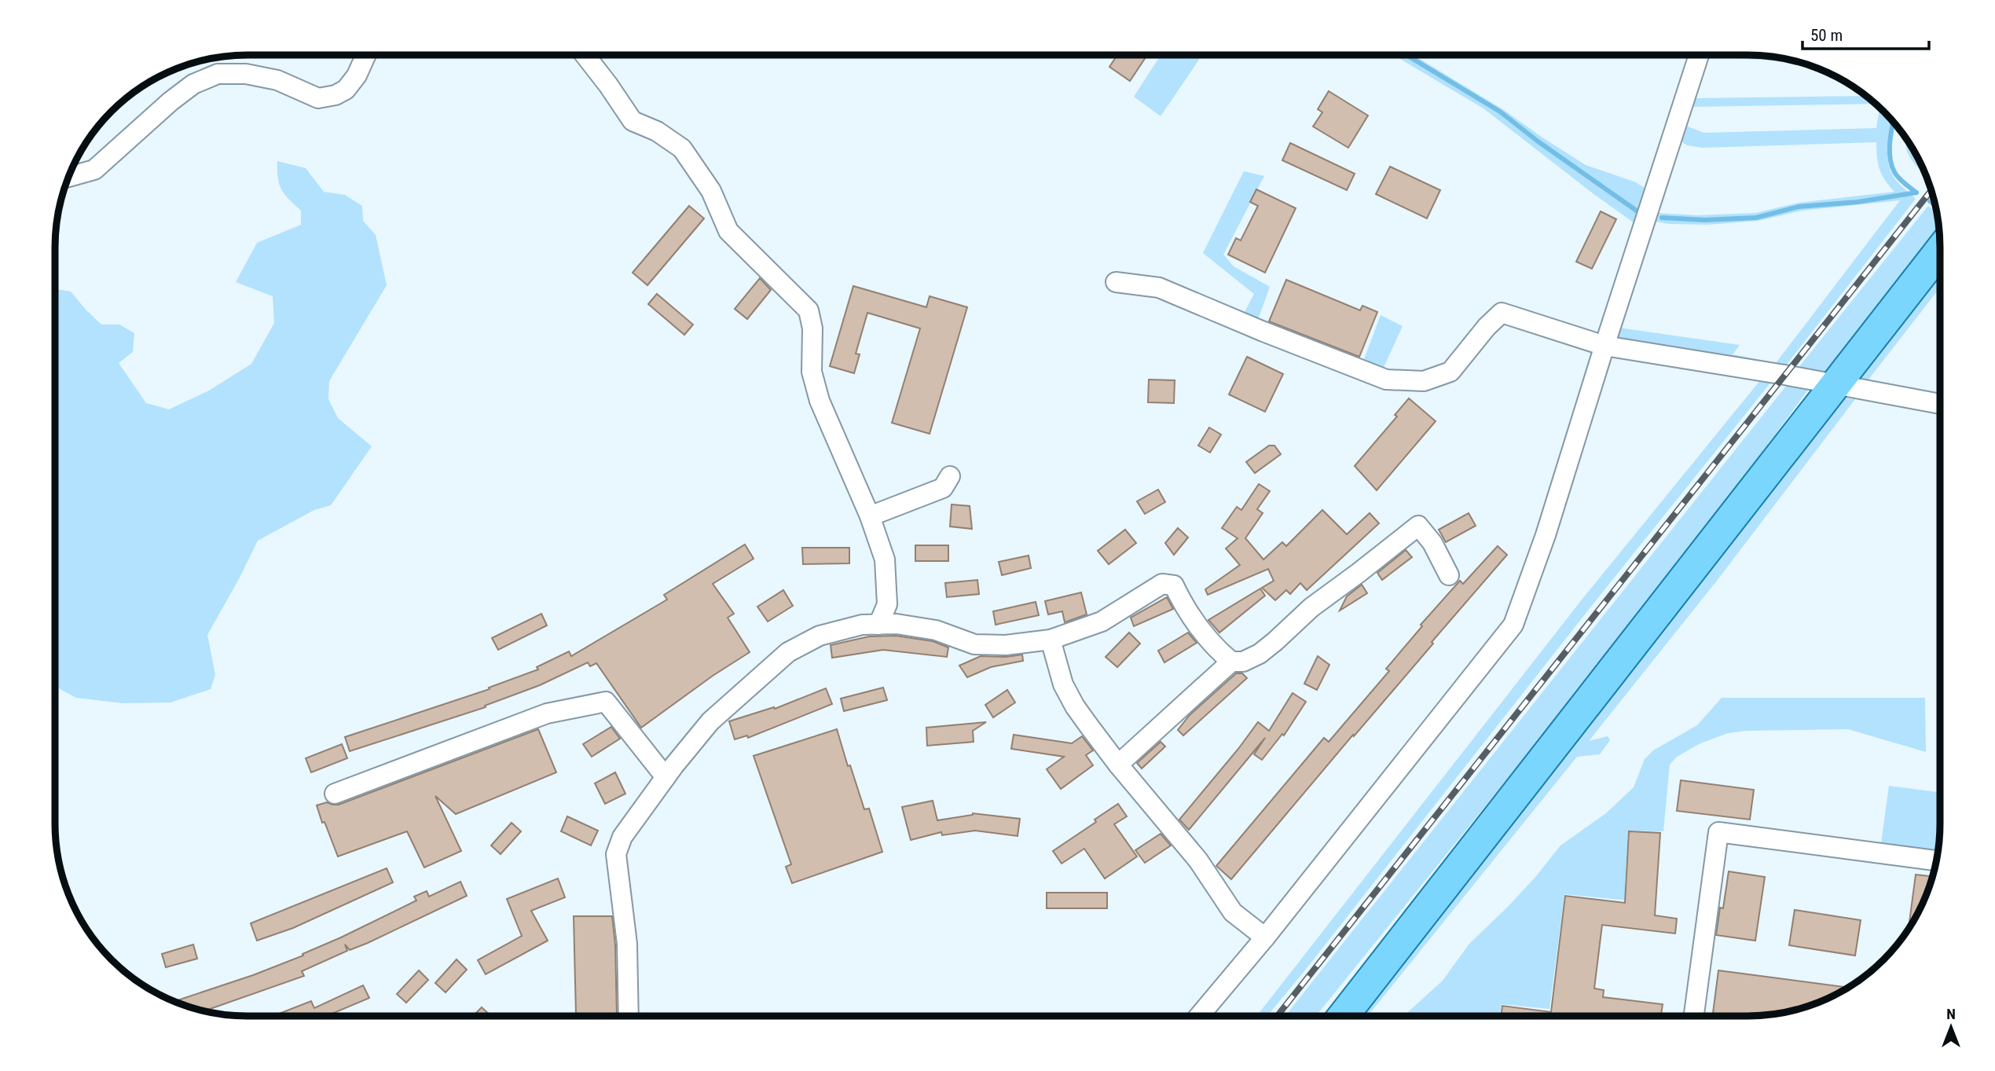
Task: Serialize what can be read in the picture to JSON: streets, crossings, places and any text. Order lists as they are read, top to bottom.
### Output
{
  "scale_bar": "50 m",
  "north": "top"
}
